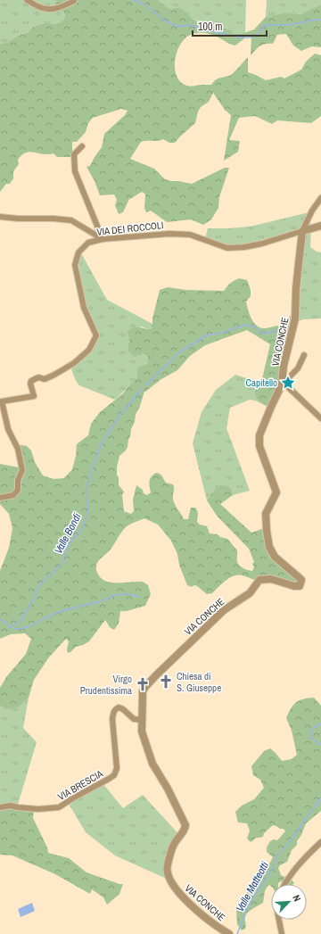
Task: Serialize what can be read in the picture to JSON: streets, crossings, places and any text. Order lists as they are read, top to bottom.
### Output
{
  "streets": {
    "street": ["VIA DEI ROCCOLI", "VIA CONCHE", "VIA BRESCIA"]
  },
  "crossings": [
    ["VIA DEI ROCCOLI", "VIA CONCHE"],
    ["VIA CONCHE", "VIA BRESCIA"]
  ],
  "water": ["Valle Bondi", "Valle Matteotti"],
  "places": {
    "place": ["Capitello"],
    "church": ["Chiesa di S. Giuseppe", "Virgo Prudentissima"]
  },
  "scale_bar": "100 m",
  "north": "top right"
}
